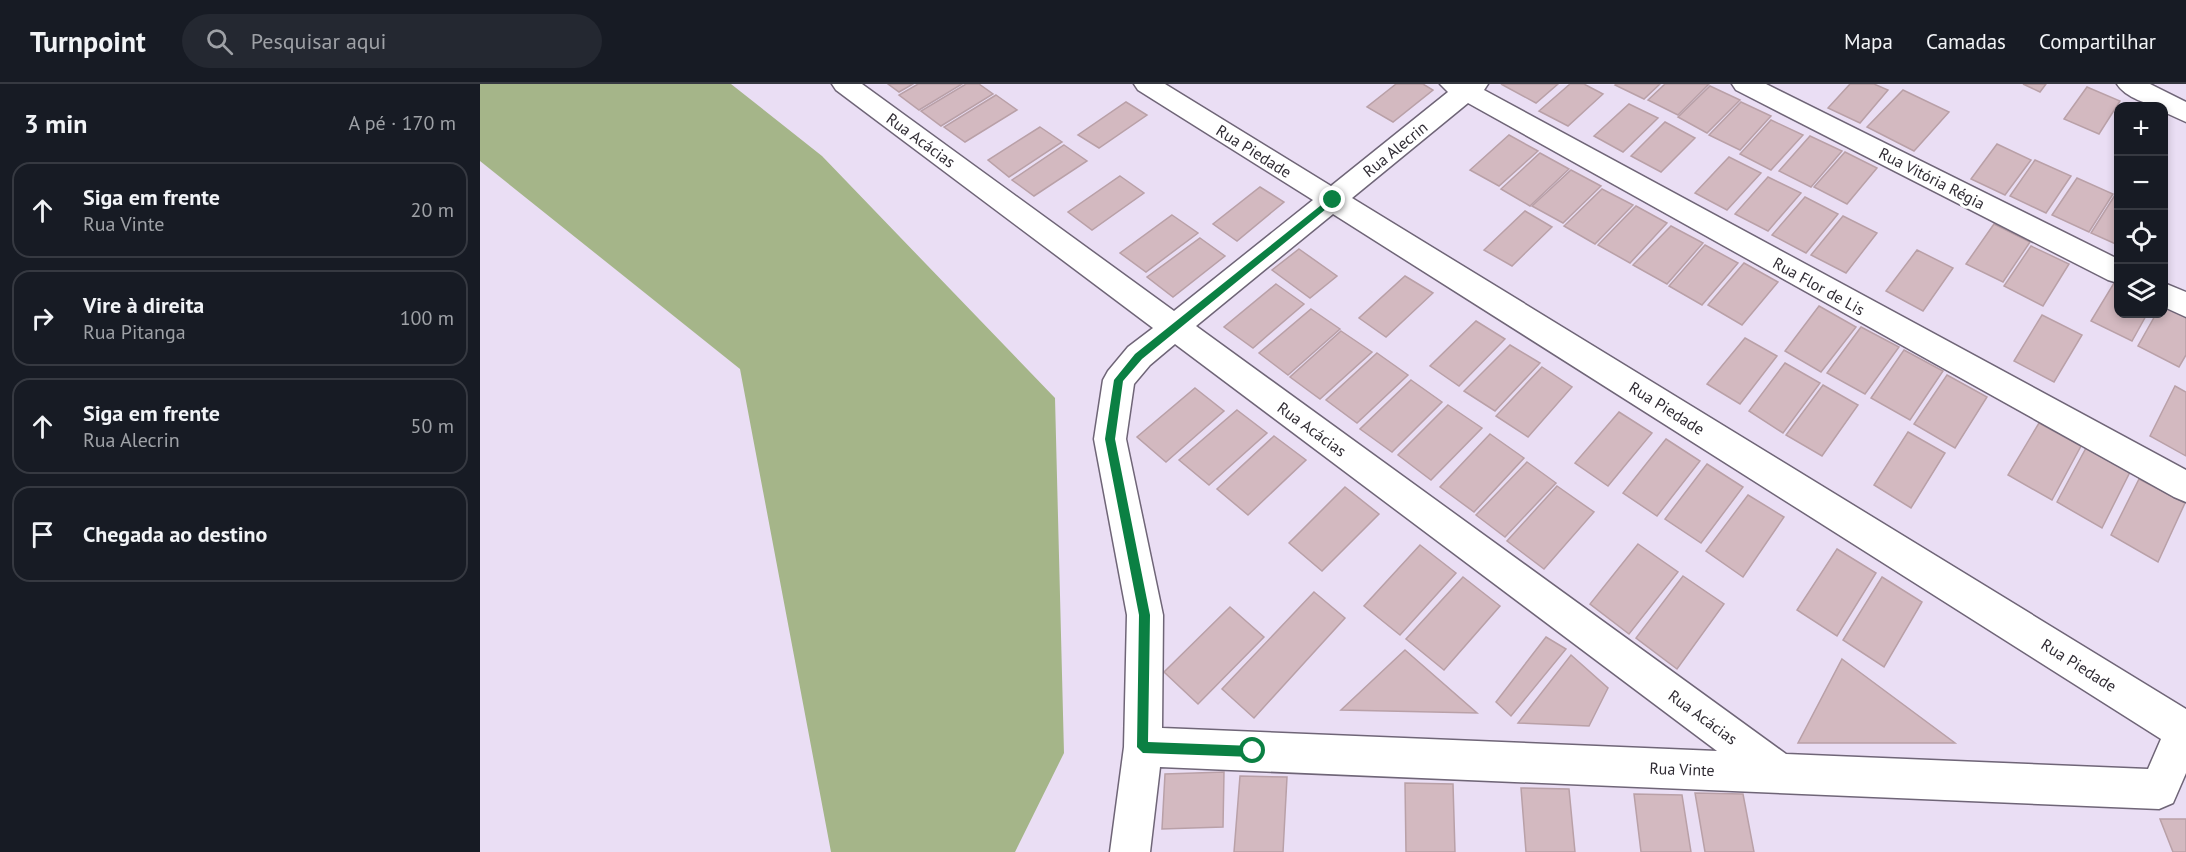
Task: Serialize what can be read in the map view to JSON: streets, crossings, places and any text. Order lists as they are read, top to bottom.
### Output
{
  "streets": {
    "street": [
      "Rua Acácias",
      "Rua Alecrin",
      "Rua Piedade",
      "Rua Vitória Régia",
      "Rua Flor de Lis",
      "Rua Vinte"
    ]
  },
  "crossings": [
    ["Rua Acácias", "Rua Alecrin"],
    ["Rua Acácias", "Rua Vinte"],
    ["Rua Alecrin", "Rua Piedade"],
    ["Rua Alecrin", "Rua Flor de Lis"],
    ["Rua Alecrin", "Rua Vinte"],
    ["Rua Piedade", "Rua Vinte"]
  ],
  "page": {
    "header": "Turnpoint",
    "search": "Pesquisar aqui",
    "nav": ["Mapa", "Camadas", "Compartilhar"],
    "heading": ["3 min", "A pé · 170 m"],
    "map_buttons": ["+", "−"],
    "list": [
      ["Siga em frente", "Rua Vinte", "20 m"],
      ["Vire à direita", "Rua Pitanga", "100 m"],
      ["Siga em frente", "Rua Alecrin", "50 m"],
      "Chegada ao destino"
    ]
  }
}
